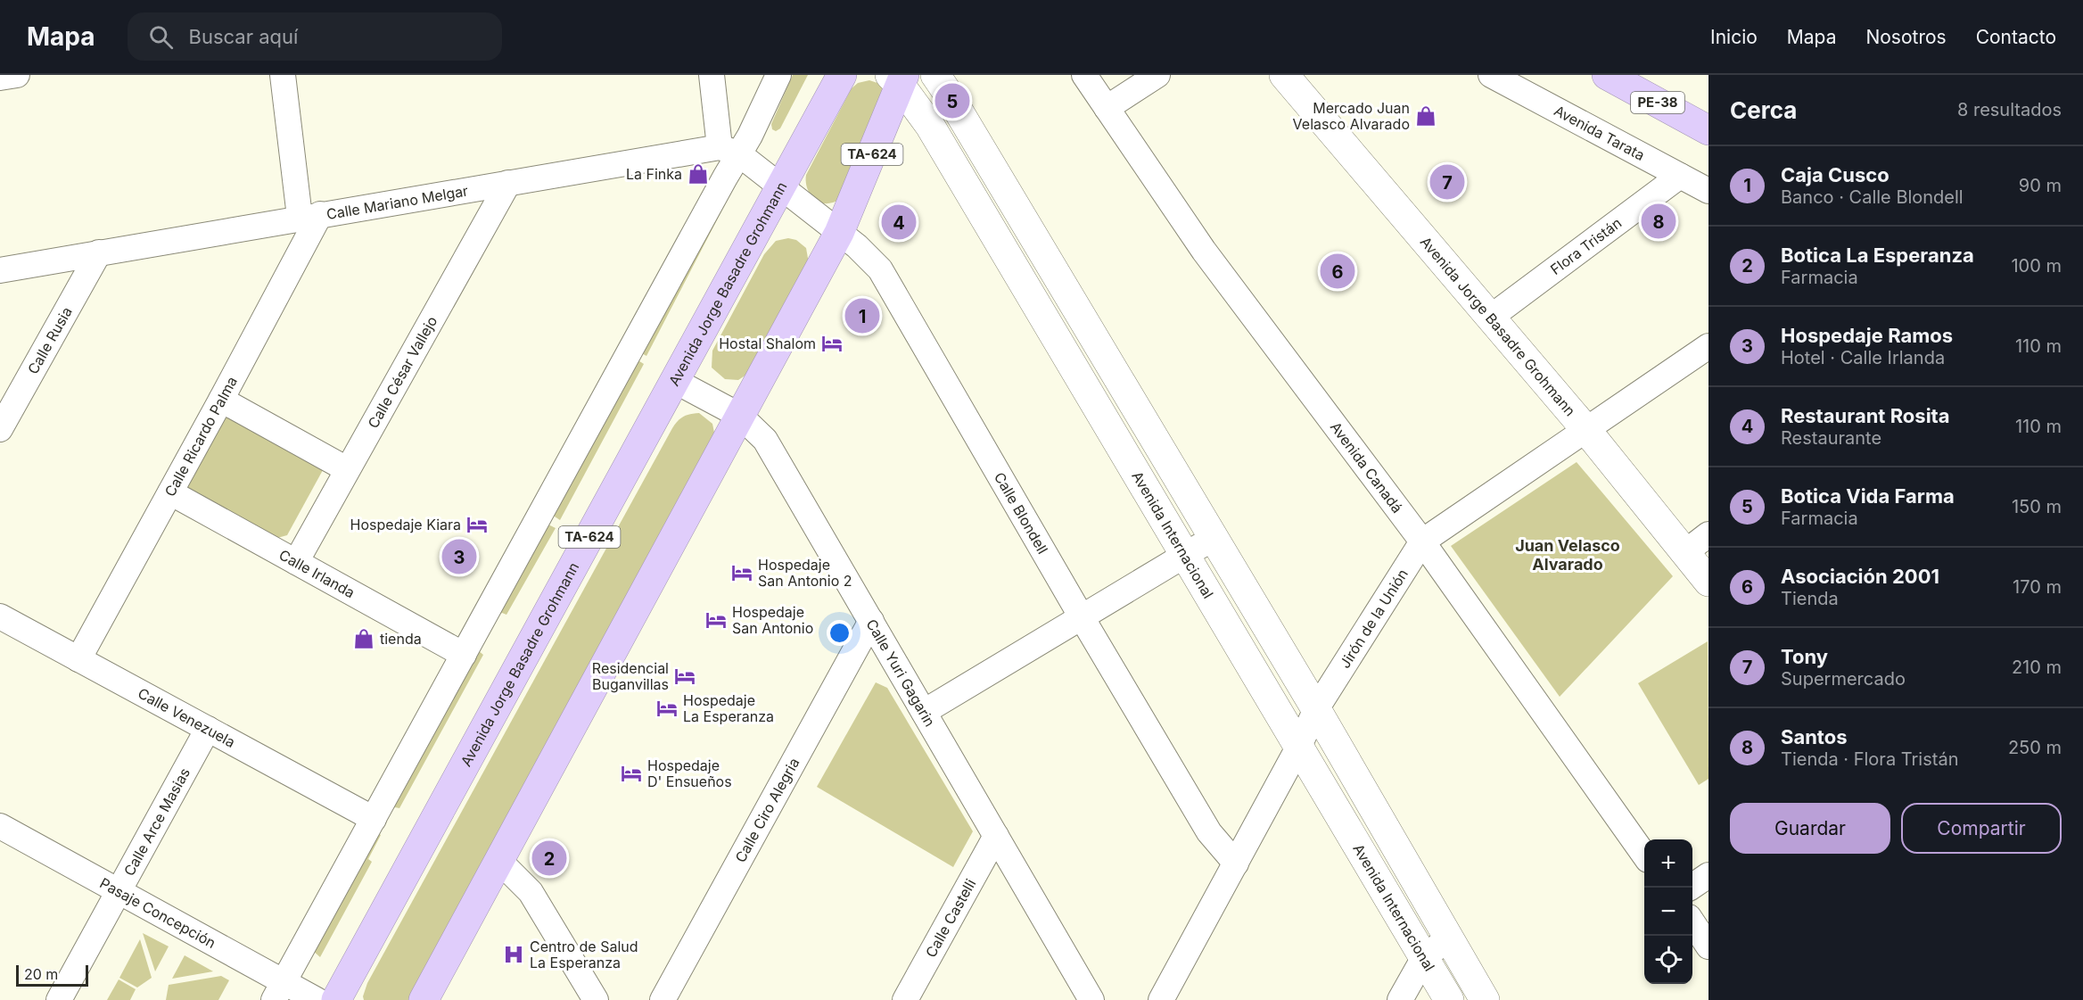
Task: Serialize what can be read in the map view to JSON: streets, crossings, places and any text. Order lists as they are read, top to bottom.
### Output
{
  "streets": {
    "highway": ["PE-38", "TA-624", "Avenida Jorge Basadre Grohmann"],
    "main road": ["Avenida Internacional"],
    "street": [
      "Avenida Tarata",
      "Calle Mariano Melgar",
      "Flora Tristán",
      "Calle Rusia",
      "Calle César Vallejo",
      "Calle Ricardo Palma",
      "Avenida Canadá",
      "Calle Blondell",
      "Calle Irlanda",
      "Jirón de la Unión",
      "Calle Yuri Gagarin",
      "Calle Venezuela",
      "Calle Ciro Alegria",
      "Calle Arce Masias",
      "Pasaje Concepción",
      "Calle Castelli"
    ]
  },
  "crossings": [
    ["Avenida Tarata", "Flora Tristán"],
    ["TA-624", "Calle Blondell"],
    ["TA-624", "Avenida Internacional"],
    ["TA-624", "Calle Yuri Gagarin"],
    ["Calle Mariano Melgar", "Calle Rusia"],
    ["Calle Mariano Melgar", "Calle César Vallejo"],
    ["Calle Mariano Melgar", "Calle Ricardo Palma"],
    ["Flora Tristán", "Avenida Jorge Basadre Grohmann"],
    ["Avenida Jorge Basadre Grohmann", "Calle Blondell"],
    ["Avenida Jorge Basadre Grohmann", "Jirón de la Unión"],
    ["Avenida Jorge Basadre Grohmann", "Calle Yuri Gagarin"],
    ["Calle César Vallejo", "Calle Irlanda"],
    ["Calle Ricardo Palma", "Calle Irlanda"],
    ["Calle Ricardo Palma", "Calle Venezuela"],
    ["Avenida Canadá", "Jirón de la Unión"],
    ["Calle Blondell", "Jirón de la Unión"],
    ["Avenida Internacional", "Jirón de la Unión"],
    ["Calle Yuri Gagarin", "Calle Ciro Alegria"],
    ["Calle Yuri Gagarin", "Calle Castelli"],
    ["Calle Venezuela", "Calle Arce Masias"],
    ["Calle Arce Masias", "Pasaje Concepción"]
  ],
  "districts": ["Juan Velasco Alvarado"],
  "places": {
    "shop": ["Mercado Juan Velasco Alvarado", "La Finka", "tienda"],
    "hotel": [
      "Hostal Shalom",
      "Hospedaje Kiara",
      "Hospedaje San Antonio 2",
      "Hospedaje San Antonio",
      "Residencial Buganvillas",
      "Hospedaje La Esperanza",
      "Hospedaje D' Ensueños"
    ],
    "hospital": ["Centro de Salud La Esperanza"]
  },
  "scale_bar": "20 m",
  "page": {
    "header": "Mapa",
    "search": "Buscar aquí",
    "nav": [
      "Inicio",
      "Mapa",
      "Nosotros",
      "Contacto"
    ],
    "heading": ["Cerca", "8 resultados"],
    "pins": [
      "5",
      "7",
      "8",
      "4",
      "6",
      "1",
      "3",
      "2"
    ],
    "list": [
      {
        "mark": "1",
        "name": "Caja Cusco",
        "note": "Banco · Calle Blondell",
        "value": "90 m"
      },
      {
        "mark": "2",
        "name": "Botica La Esperanza",
        "note": "Farmacia",
        "value": "100 m"
      },
      {
        "mark": "3",
        "name": "Hospedaje Ramos",
        "note": "Hotel · Calle Irlanda",
        "value": "110 m"
      },
      {
        "mark": "4",
        "name": "Restaurant Rosita",
        "note": "Restaurante",
        "value": "110 m"
      },
      {
        "mark": "5",
        "name": "Botica Vida Farma",
        "note": "Farmacia",
        "value": "150 m"
      },
      {
        "mark": "6",
        "name": "Asociación 2001",
        "note": "Tienda",
        "value": "170 m"
      },
      {
        "mark": "7",
        "name": "Tony",
        "note": "Supermercado",
        "value": "210 m"
      },
      {
        "mark": "8",
        "name": "Santos",
        "note": "Tienda · Flora Tristán",
        "value": "250 m"
      }
    ],
    "buttons": ["Guardar", "Compartir"],
    "map_buttons": ["+", "−"],
    "scale": "20 m"
  }
}
